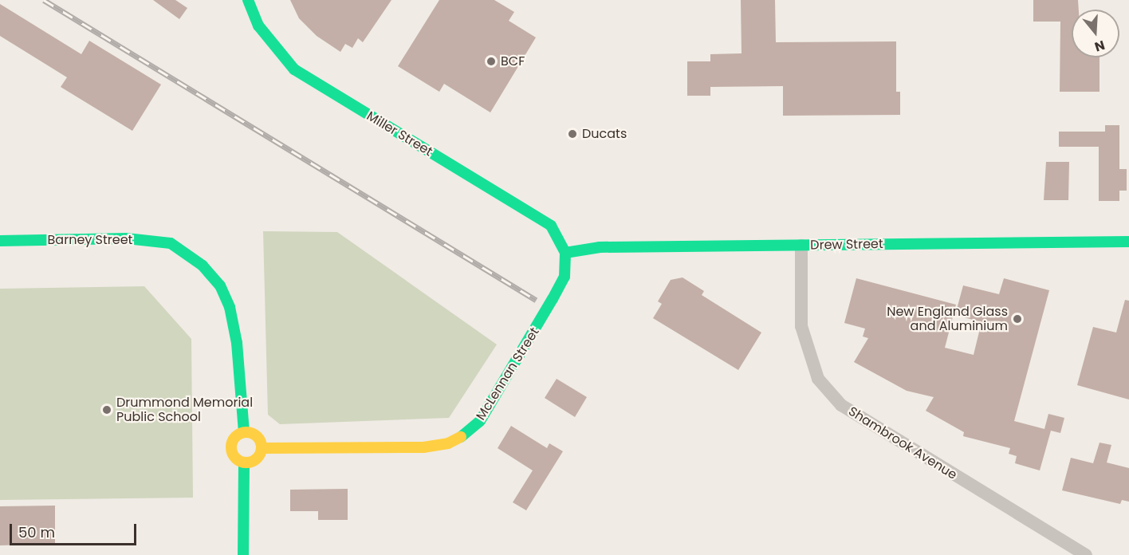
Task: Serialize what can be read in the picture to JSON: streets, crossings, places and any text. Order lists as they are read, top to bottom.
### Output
{
  "streets": {
    "street": [
      "Miller Street",
      "Barney Street",
      "Drew Street",
      "McLennan Street",
      "Shambrook Avenue"
    ]
  },
  "crossings": [
    ["Miller Street", "Drew Street"],
    ["Miller Street", "McLennan Street"],
    ["Barney Street", "McLennan Street"],
    ["Drew Street", "McLennan Street"],
    ["Drew Street", "Shambrook Avenue"]
  ],
  "places": [
    "BCF",
    "Ducats",
    "New England Glass and Aluminium",
    "Drummond Memorial Public School"
  ],
  "scale_bar": "50 m",
  "north": "bottom"
}
